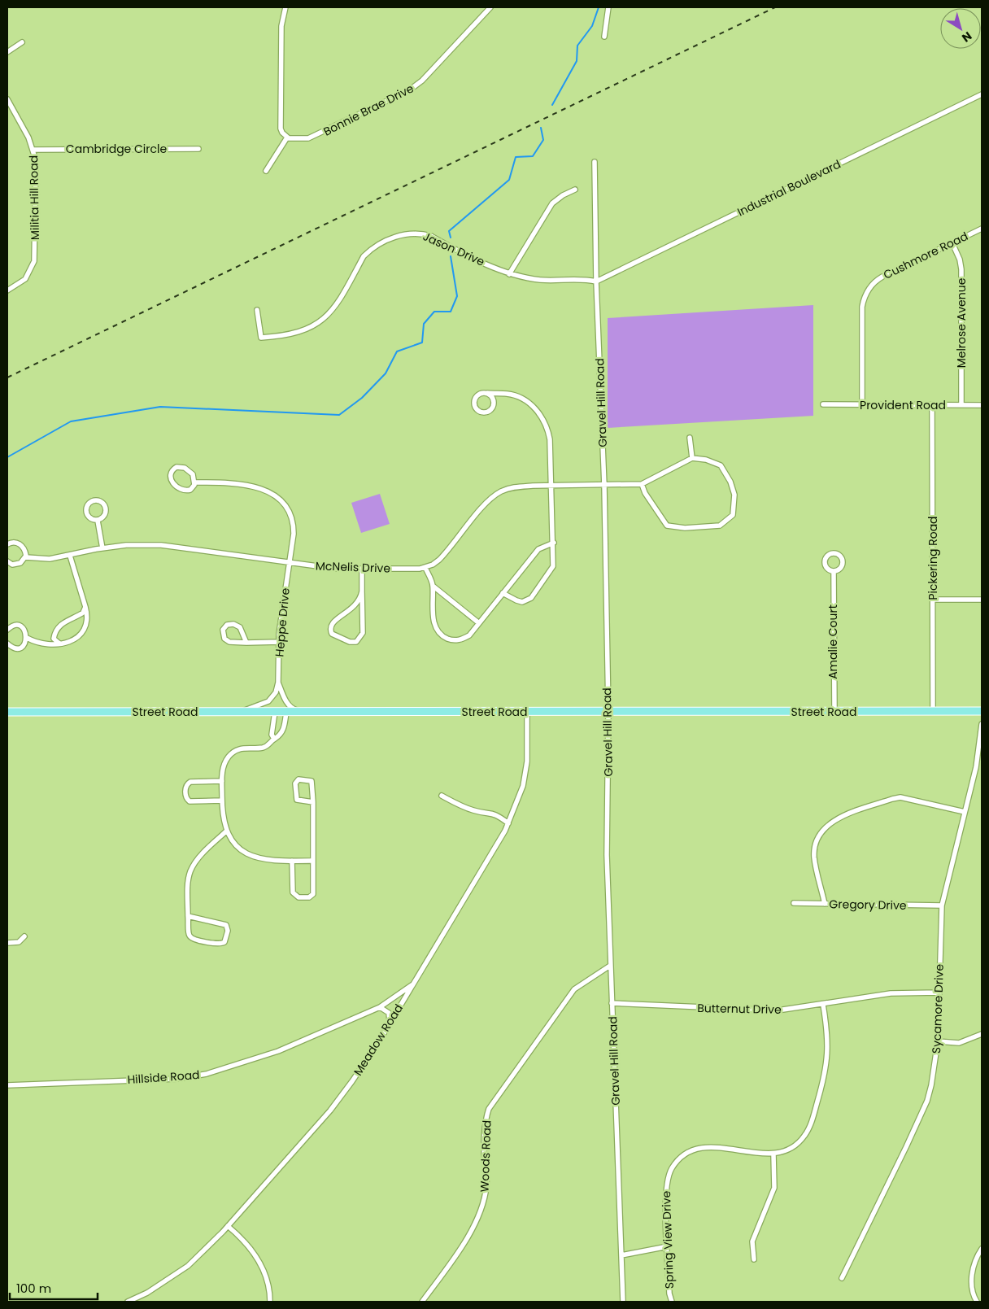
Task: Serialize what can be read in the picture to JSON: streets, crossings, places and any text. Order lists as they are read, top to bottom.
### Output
{
  "streets": {
    "main road": ["Street Road"],
    "street": [
      "Bonnie Brae Drive",
      "Cambridge Circle",
      "Industrial Boulevard",
      "Militia Hill Road",
      "Jason Drive",
      "Cushmore Road",
      "Melrose Avenue",
      "Gravel Hill Road",
      "Provident Road",
      "Pickering Road",
      "McNelis Drive",
      "Heppe Drive",
      "Amalie Court",
      "Gregory Drive",
      "Butternut Drive",
      "Sycamore Drive",
      "Meadow Road",
      "Hillside Road",
      "Woods Road",
      "Spring View Drive"
    ]
  },
  "crossings": [
    ["Cambridge Circle", "Militia Hill Road"],
    ["Industrial Boulevard", "Jason Drive"],
    ["Industrial Boulevard", "Gravel Hill Road"],
    ["Jason Drive", "Gravel Hill Road"],
    ["Cushmore Road", "Melrose Avenue"],
    ["Cushmore Road", "Provident Road"],
    ["Melrose Avenue", "Provident Road"],
    ["Gravel Hill Road", "Street Road"],
    ["Gravel Hill Road", "Butternut Drive"],
    ["Gravel Hill Road", "Woods Road"],
    ["Provident Road", "Pickering Road"],
    ["Pickering Road", "Street Road"],
    ["McNelis Drive", "Heppe Drive"],
    ["Heppe Drive", "Street Road"],
    ["Amalie Court", "Street Road"],
    ["Street Road", "Meadow Road"],
    ["Gregory Drive", "Sycamore Drive"],
    ["Butternut Drive", "Sycamore Drive"],
    ["Butternut Drive", "Spring View Drive"],
    ["Meadow Road", "Hillside Road"]
  ],
  "scale_bar": "100 m",
  "north": "bottom right"
}
